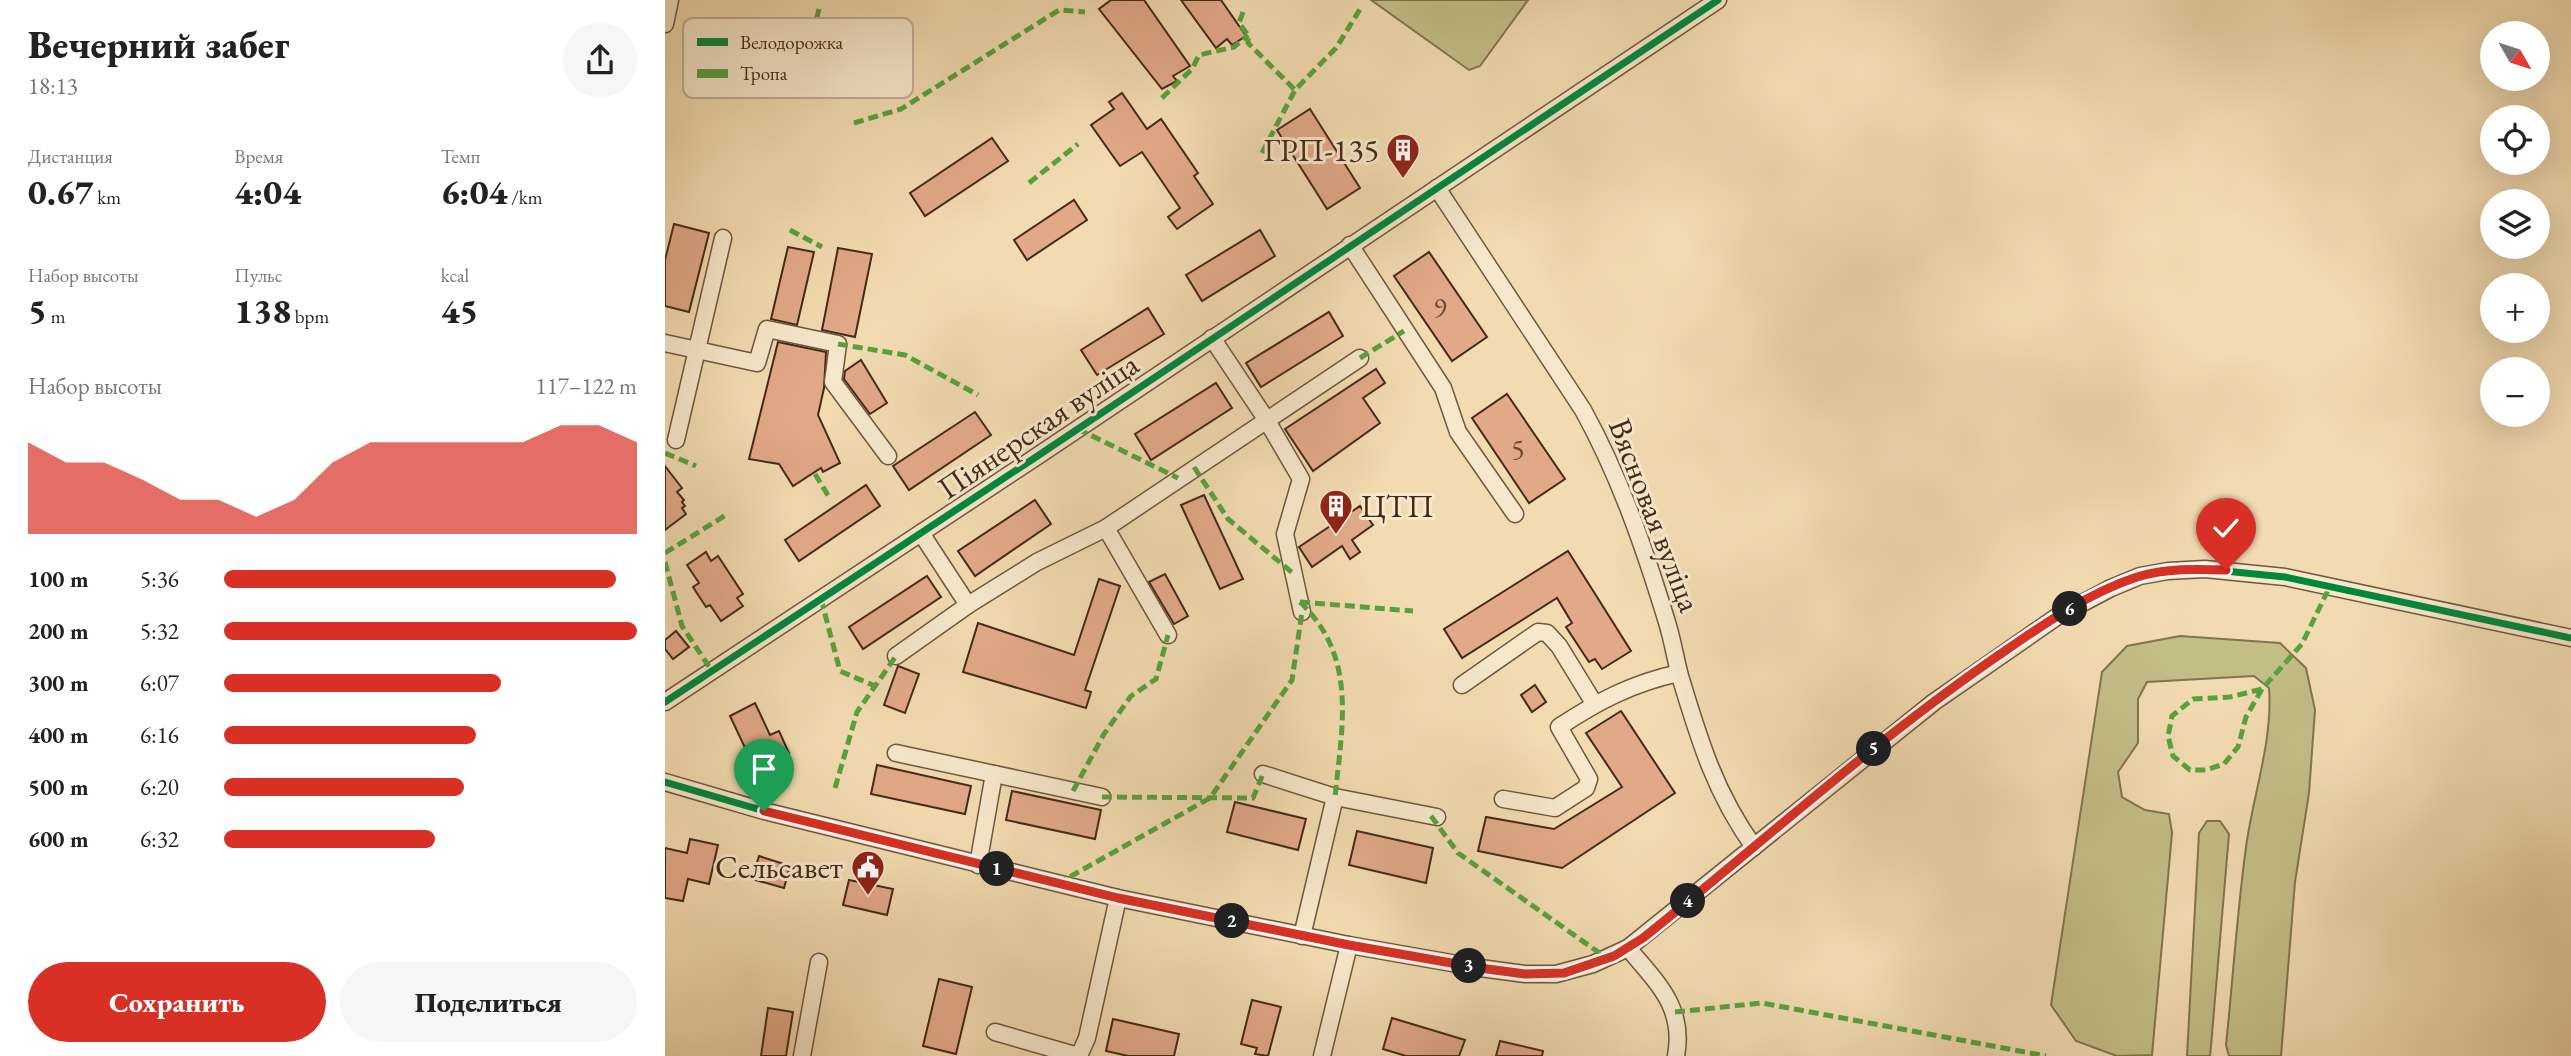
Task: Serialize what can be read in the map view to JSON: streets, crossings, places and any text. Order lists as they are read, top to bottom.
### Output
{
  "streets": {
    "street": ["Піянерская вуліца", "Вясновая вуліца"]
  },
  "crossings": [
    ["Піянерская вуліца", "Вясновая вуліца"]
  ],
  "places": {
    "building": ["ГРП-135", "ЦТП"],
    "public building": ["Сельсавет"]
  },
  "house_numbers": ["9", "5"],
  "legend": ["Велодорожка", "Тропа"],
  "north": "bottom right",
  "page": {
    "heading": ["Вечерний забег", "18:13"],
    "map_buttons": ["+", "−"],
    "stats": [
      ["Дистанция", "0.67 km"],
      ["Время", "4:04"],
      ["Темп", "6:04 /km"],
      ["Набор высоты", "5 m"],
      ["Пульс", "138 bpm"],
      ["kcal", "45"]
    ],
    "chart": ["Набор высоты", "117–122 m"],
    "list": [
      {
        "name": "100 m",
        "note": "5:36"
      },
      {
        "name": "200 m",
        "note": "5:32"
      },
      {
        "name": "300 m",
        "note": "6:07"
      },
      {
        "name": "400 m",
        "note": "6:16"
      },
      {
        "name": "500 m",
        "note": "6:20"
      },
      {
        "name": "600 m",
        "note": "6:32"
      }
    ],
    "pins": [
      "6",
      "5",
      "1",
      "4",
      "2",
      "3"
    ],
    "buttons": ["Сохранить", "Поделиться"]
  }
}
